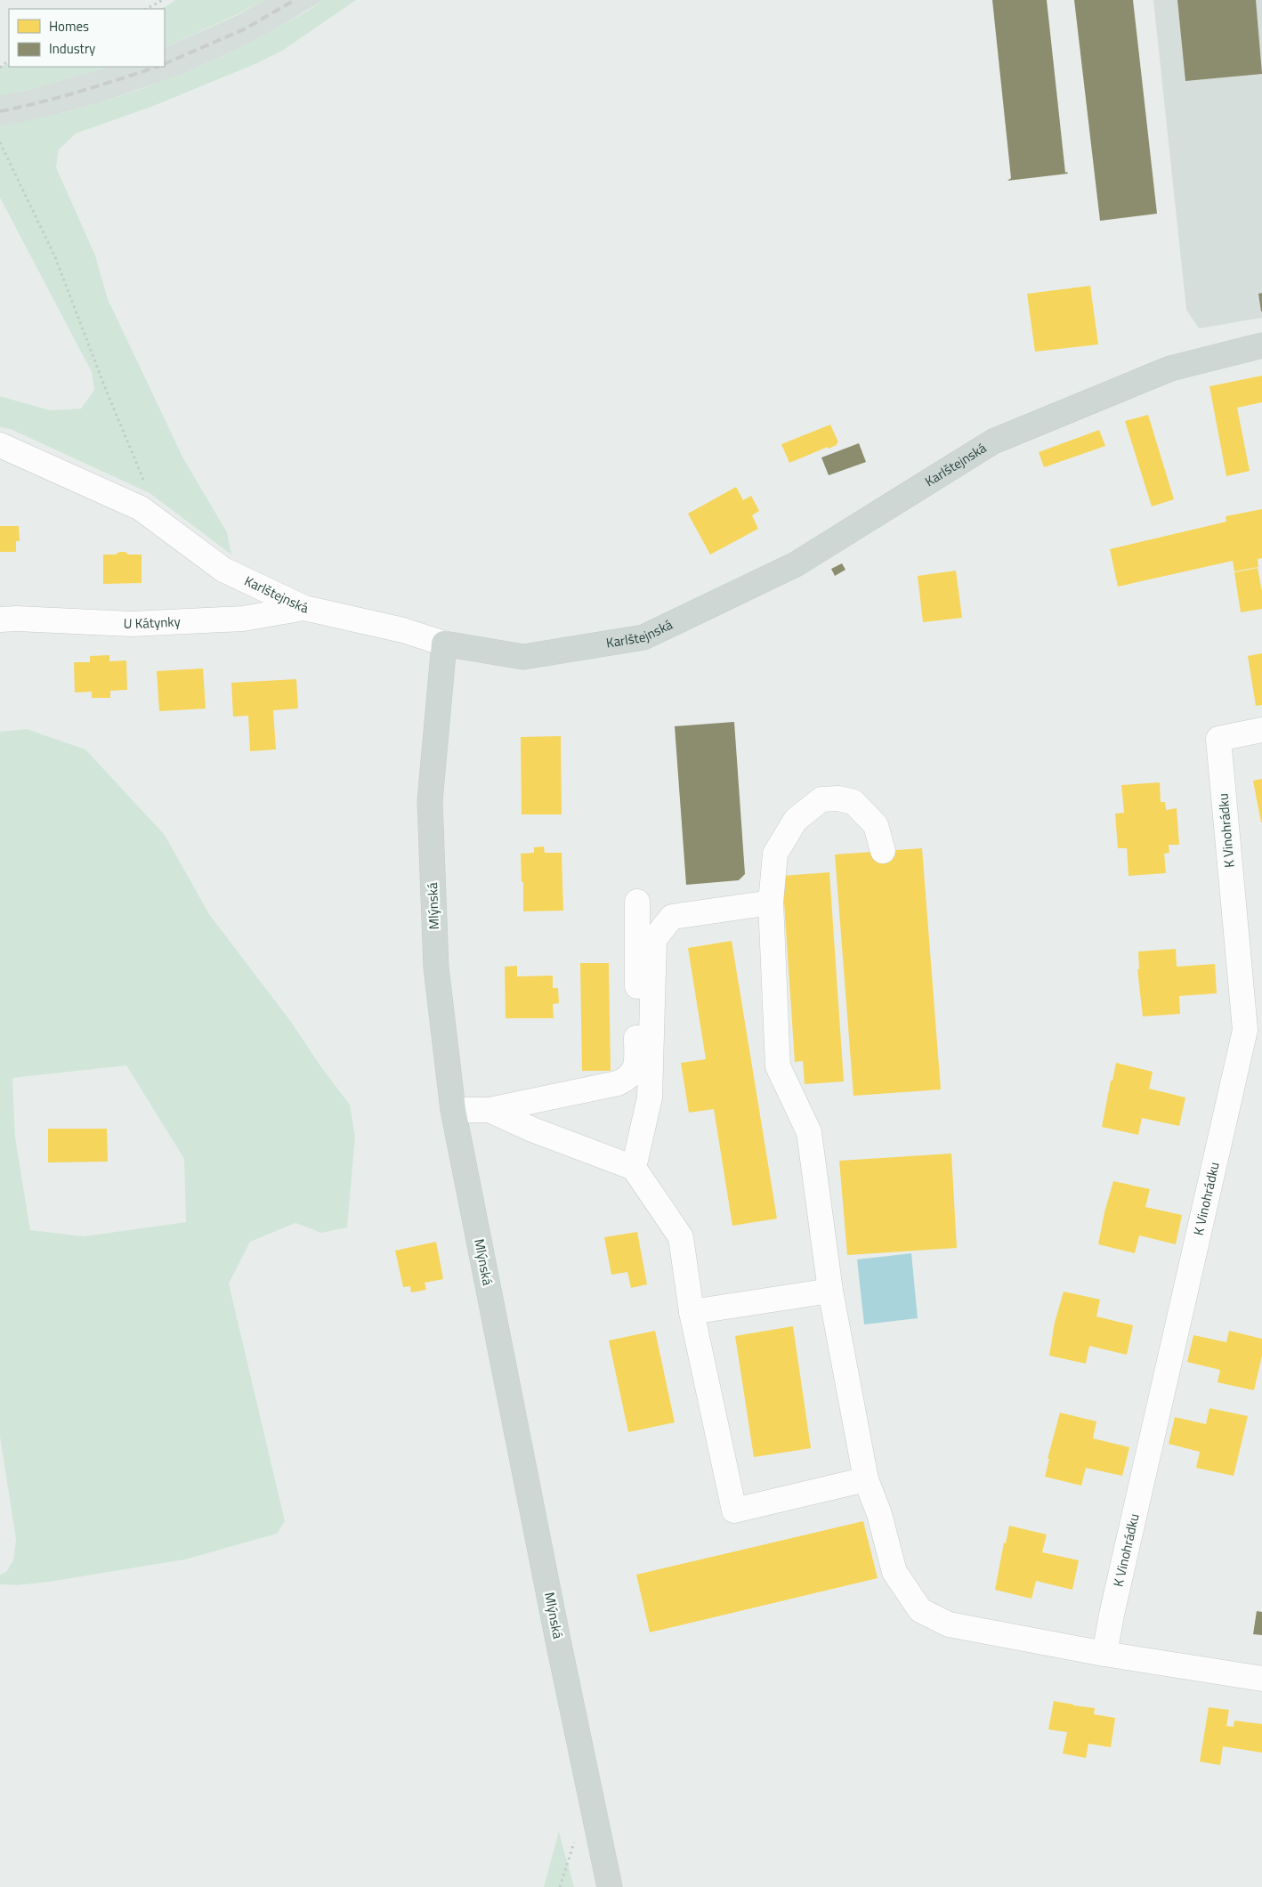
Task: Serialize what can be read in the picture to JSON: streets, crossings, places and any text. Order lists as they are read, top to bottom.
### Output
{
  "streets": {
    "main road": ["Karlštejnská", "Mlýnská"],
    "street": ["U Kátynky", "K Vinohrádku"]
  },
  "crossings": [
    ["Karlštejnská", "U Kátynky"],
    ["Karlštejnská", "Mlýnská"]
  ],
  "legend": ["Homes", "Industry"]
}
